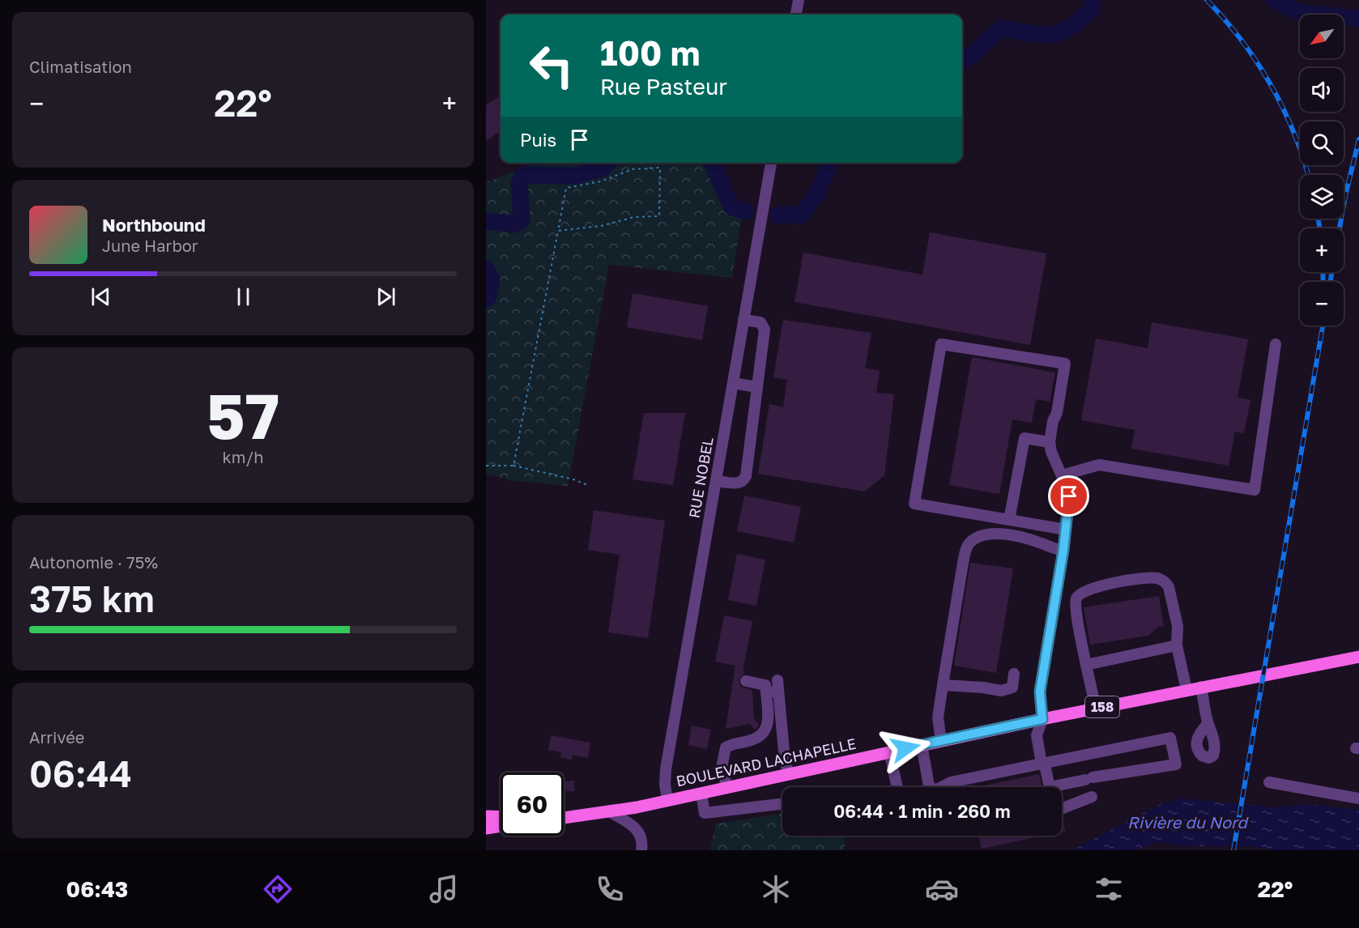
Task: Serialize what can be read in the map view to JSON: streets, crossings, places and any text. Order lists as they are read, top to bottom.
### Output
{
  "streets": {
    "main road": ["158", "BOULEVARD LACHAPELLE"],
    "street": ["RUE NOBEL"]
  },
  "crossings": [
    ["RUE NOBEL", "BOULEVARD LACHAPELLE"]
  ],
  "water": ["Rivière du Nord"],
  "north": "bottom left",
  "page": {
    "tile": [
      "Climatisation",
      ["57", "km/h"],
      ["Autonomie · 75%", "375 km"],
      ["Arrivée", "06:44"]
    ],
    "map_buttons": ["+", "−"],
    "turn": ["100 m", "Rue Pasteur"],
    "heat": ["−", "22°", "+"],
    "then": "Puis",
    "song": ["Northbound", "June Harbor"],
    "limit": "60",
    "trip": "06:44 · 1 min · 260 m",
    "tabs": ["06:43", "22°"]
  }
}
